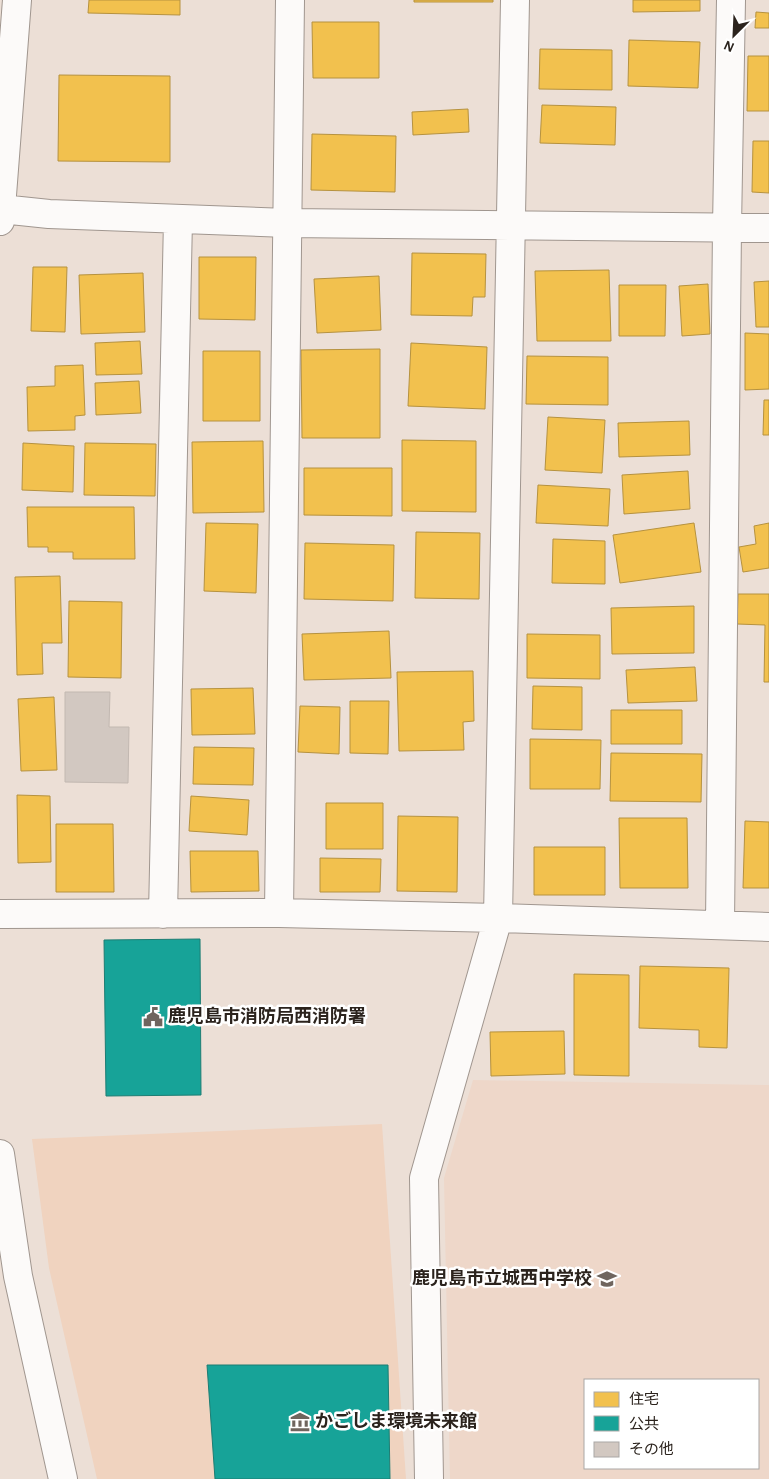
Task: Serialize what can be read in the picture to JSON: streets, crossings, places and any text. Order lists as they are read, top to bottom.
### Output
{
  "places": {
    "public building": ["鹿児島市消防局西消防署"],
    "school or university": ["鹿児島市立城西中学校"],
    "museum": ["かごしま環境未来館"]
  },
  "legend": ["住宅", "公共", "その他"],
  "north": "bottom left"
}
